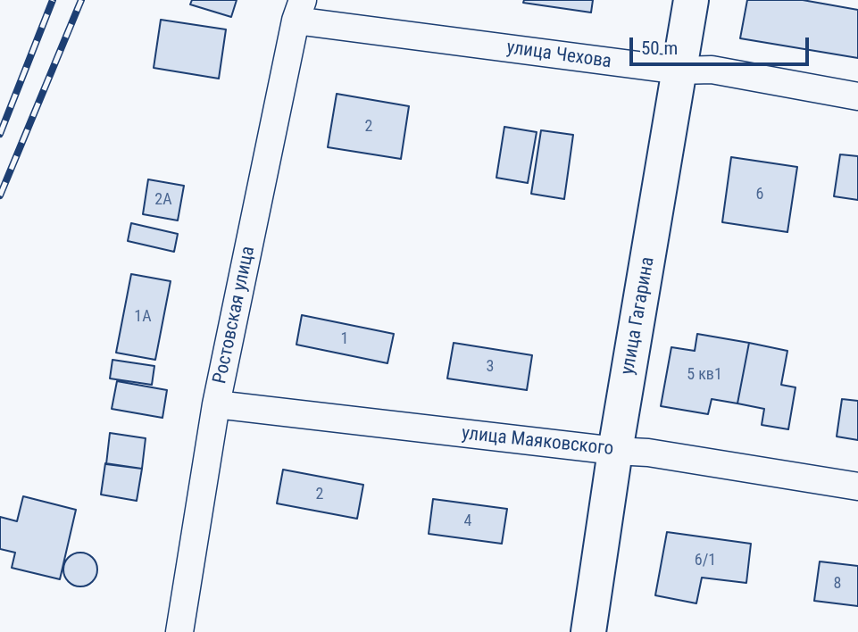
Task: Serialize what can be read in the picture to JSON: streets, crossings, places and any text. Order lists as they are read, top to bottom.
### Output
{
  "streets": {
    "main road": ["улица Гагарина"],
    "street": ["улица Чехова", "Ростовская улица", "улица Маяковского"]
  },
  "crossings": [
    ["улица Чехова", "Ростовская улица"],
    ["улица Чехова", "улица Гагарина"],
    ["Ростовская улица", "улица Маяковского"],
    ["улица Гагарина", "улица Маяковского"]
  ],
  "house_numbers": [
    "2",
    "6",
    "2А",
    "1А",
    "1",
    "3",
    "5 кв1",
    "2",
    "4",
    "6/1",
    "8"
  ],
  "scale_bar": "50 m"
}
